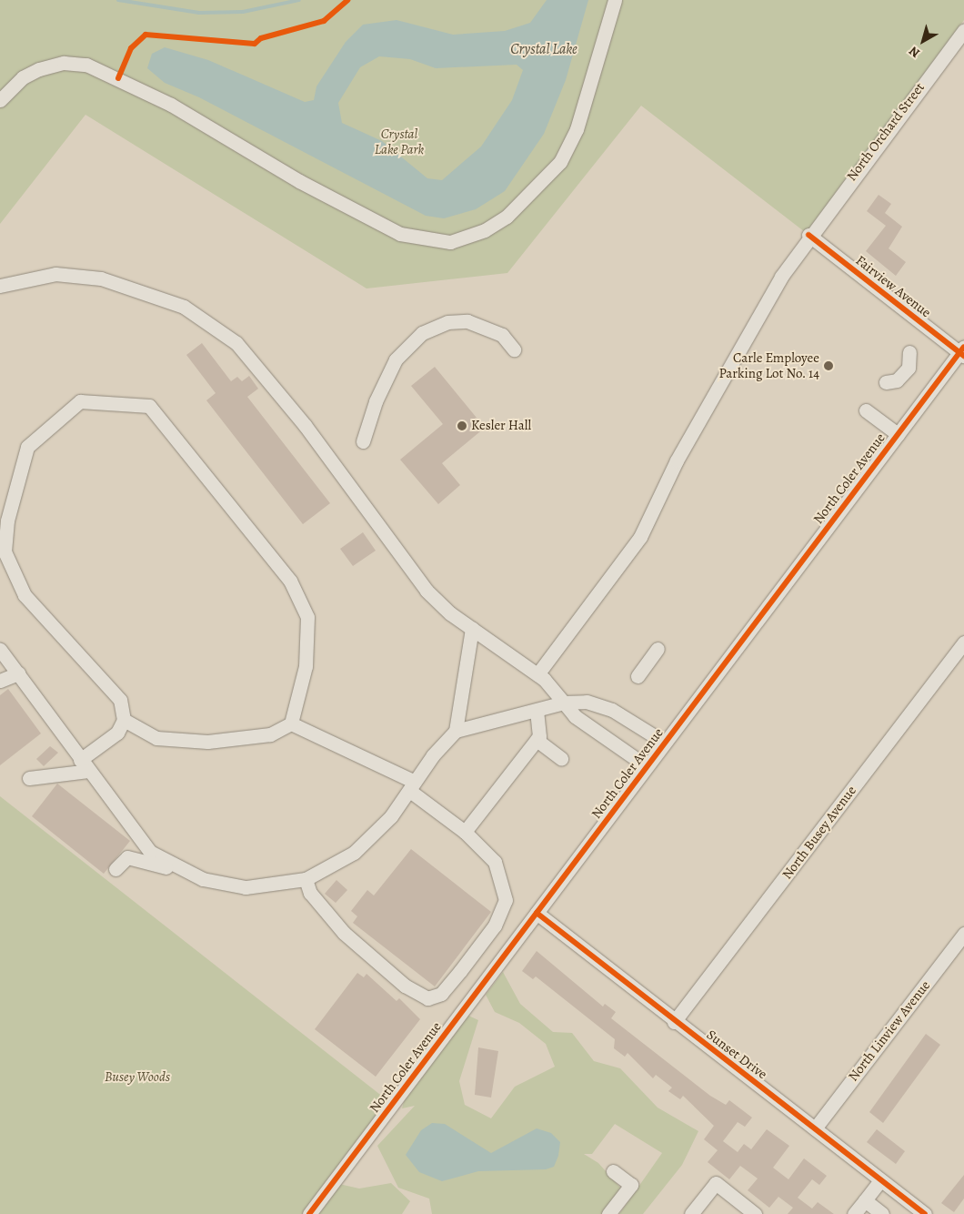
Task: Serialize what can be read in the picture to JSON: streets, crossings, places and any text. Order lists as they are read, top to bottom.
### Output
{
  "streets": {
    "street": [
      "North Orchard Street",
      "Fairview Avenue",
      "North Coler Avenue",
      "North Busey Avenue",
      "North Linview Avenue",
      "Sunset Drive"
    ]
  },
  "crossings": [
    ["North Orchard Street", "Fairview Avenue"],
    ["Fairview Avenue", "North Coler Avenue"],
    ["North Coler Avenue", "Sunset Drive"],
    ["North Busey Avenue", "Sunset Drive"],
    ["North Linview Avenue", "Sunset Drive"]
  ],
  "water": ["Crystal Lake"],
  "parks": ["Crystal Lake Park", "Busey Woods"],
  "places": ["Carle Employee Parking Lot No. 14", "Kesler Hall"],
  "north": "bottom left"
}
